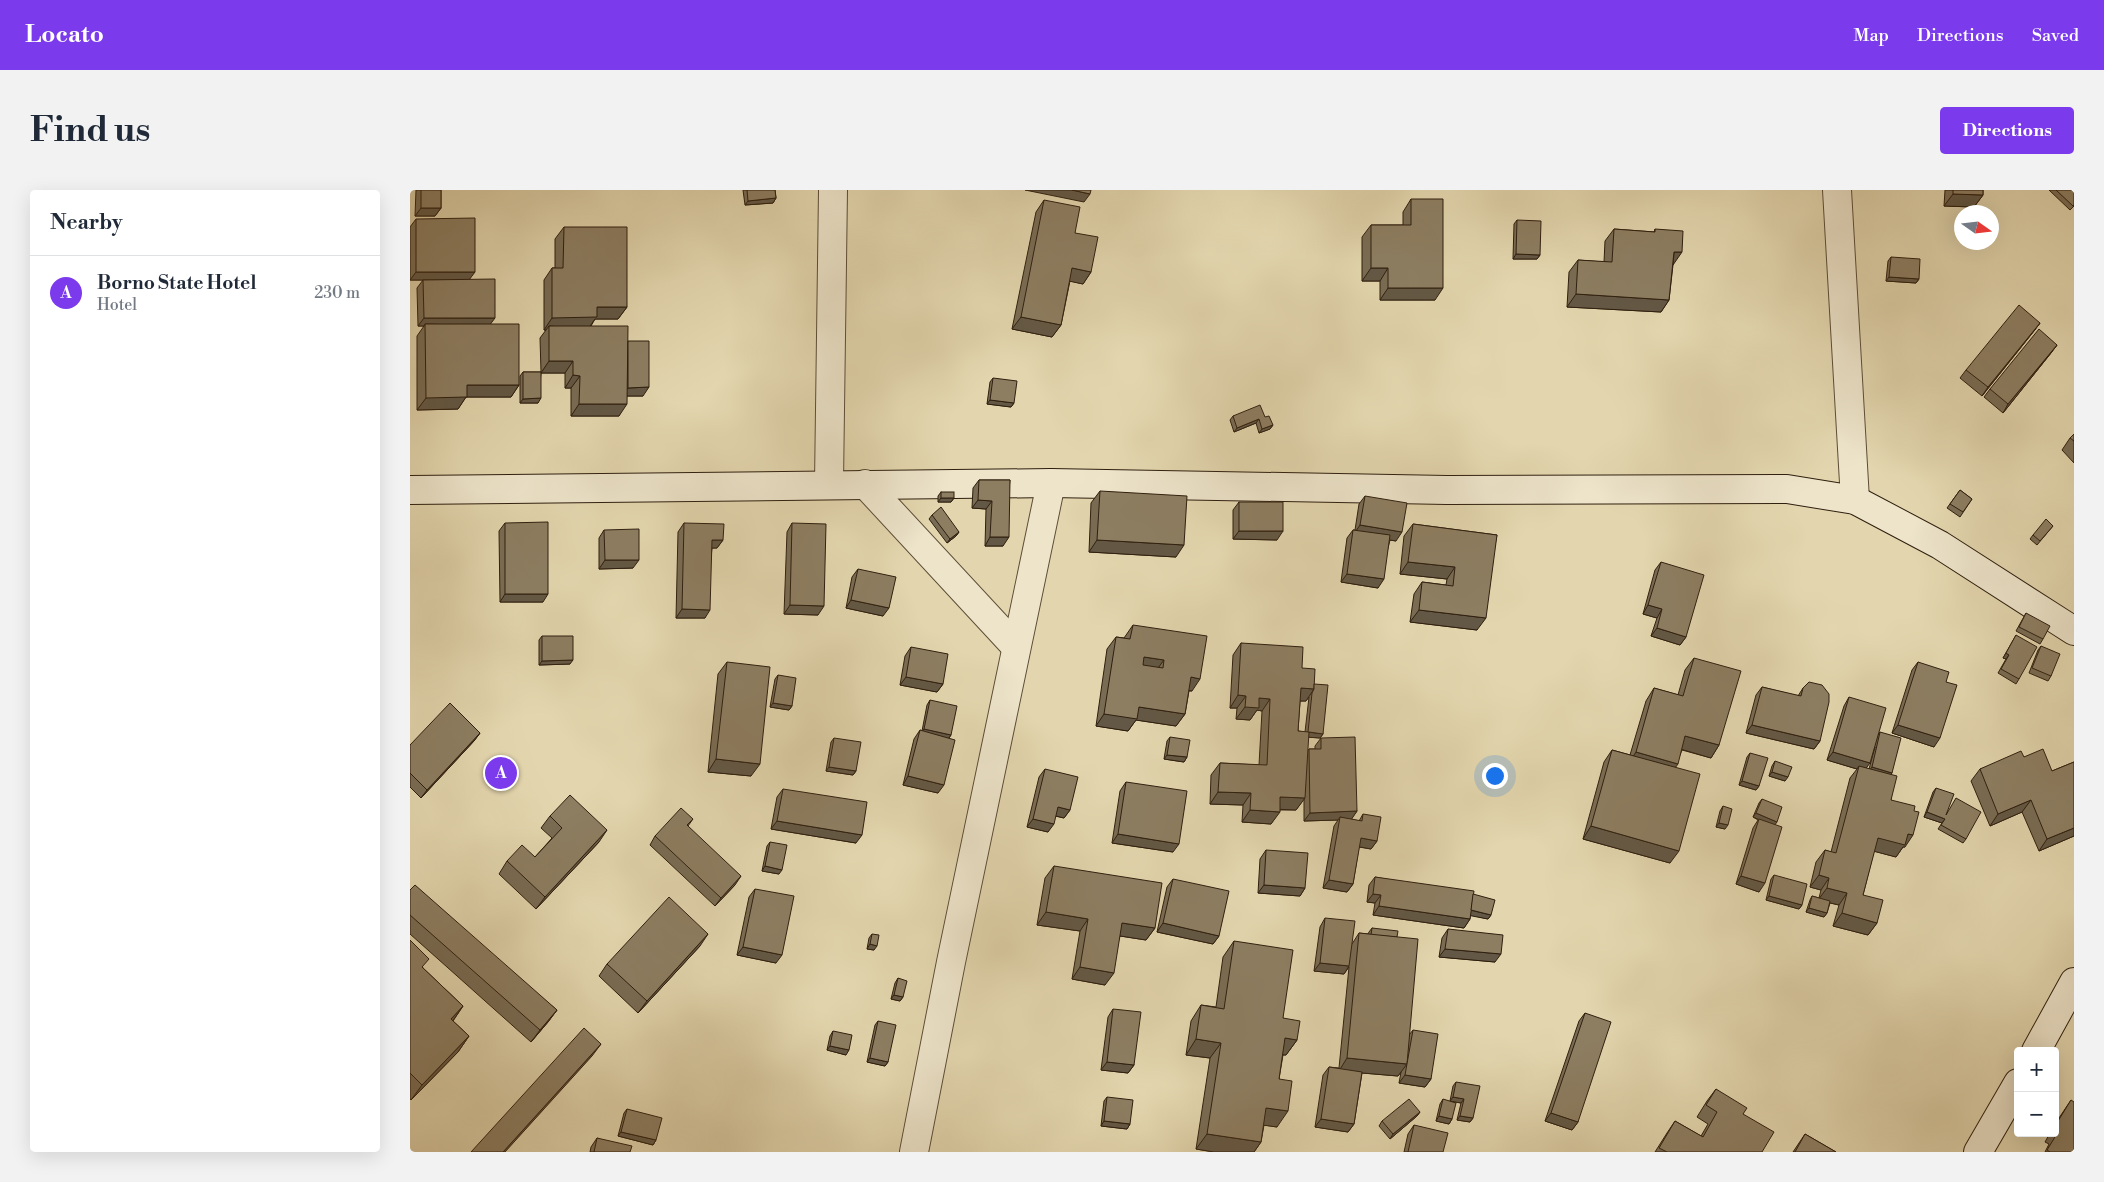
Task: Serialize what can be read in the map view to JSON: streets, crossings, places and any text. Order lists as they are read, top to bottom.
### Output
{
  "north": "right",
  "page": {
    "header": "Locato",
    "nav": ["Map", "Directions", "Saved"],
    "buttons": "Directions",
    "title": "Find us",
    "heading": "Nearby",
    "list": [
      {
        "mark": "A",
        "name": "Borno State Hotel",
        "note": "Hotel",
        "value": "230 m"
      }
    ],
    "pins": "A",
    "map_buttons": ["+", "−"]
  }
}
